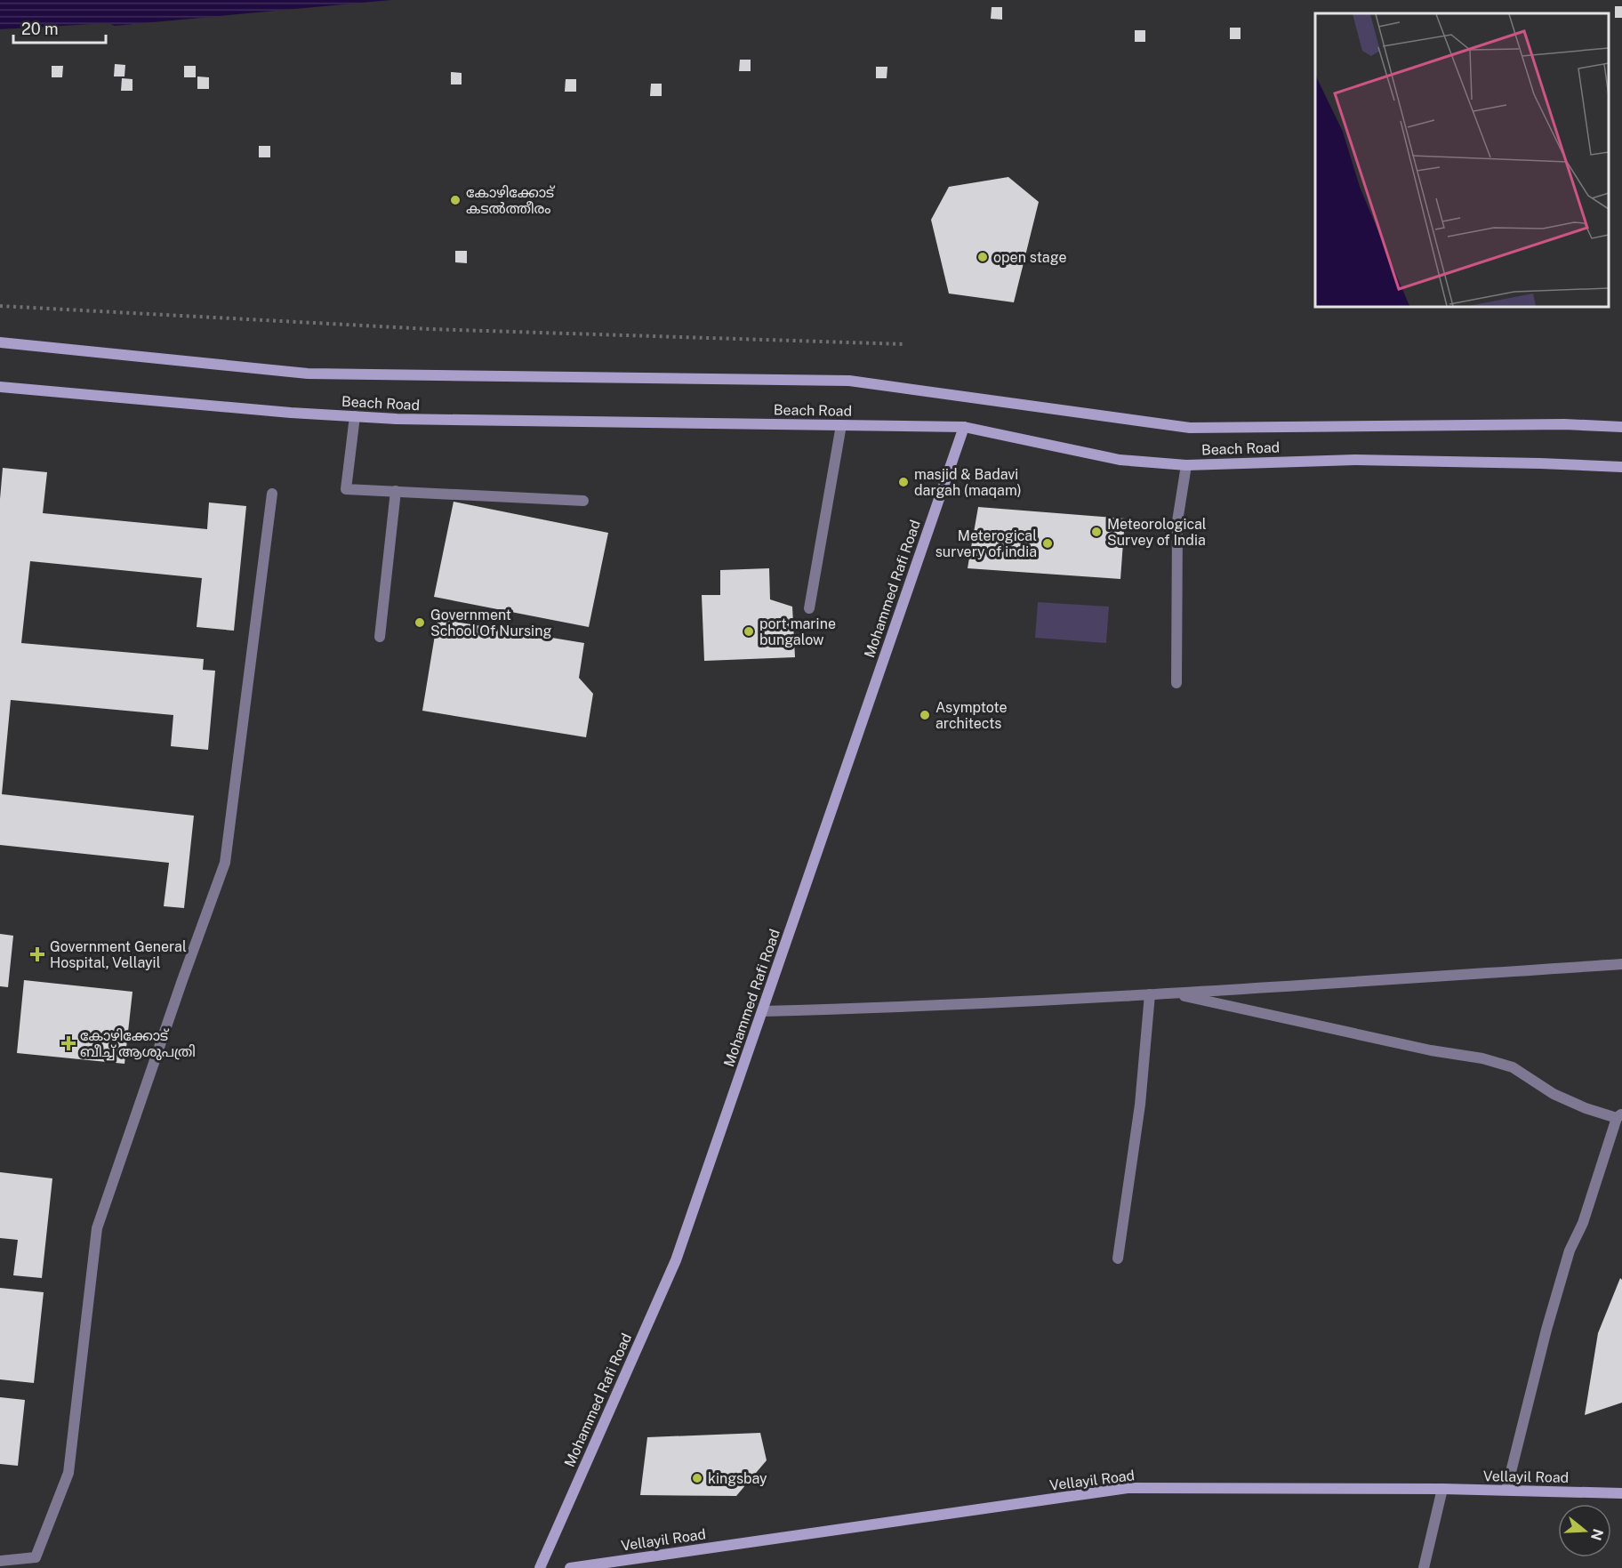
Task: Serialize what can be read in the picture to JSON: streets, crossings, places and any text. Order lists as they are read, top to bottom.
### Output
{
  "streets": {
    "main road": ["Beach Road", "Mohammed Rafi Road", "Vellayil Road"]
  },
  "crossings": [
    ["Beach Road", "Mohammed Rafi Road"]
  ],
  "places": {
    "other": [
      "കോഴിക്കോട് കടൽത്തീരം",
      "open stage",
      "masjid & Badavi dargah (maqam)",
      "Meteorological Survey of India",
      "Meterogical survery of india",
      "Government School Of Nursing",
      "port marine bungalow",
      "Asymptote architects",
      "kingsbay"
    ],
    "health": ["Government General Hospital, Vellayil", "കോഴിക്കോട് ബീച്ച് ആശുപത്രി"]
  },
  "scale_bar": "20 m",
  "north": "right"
}
